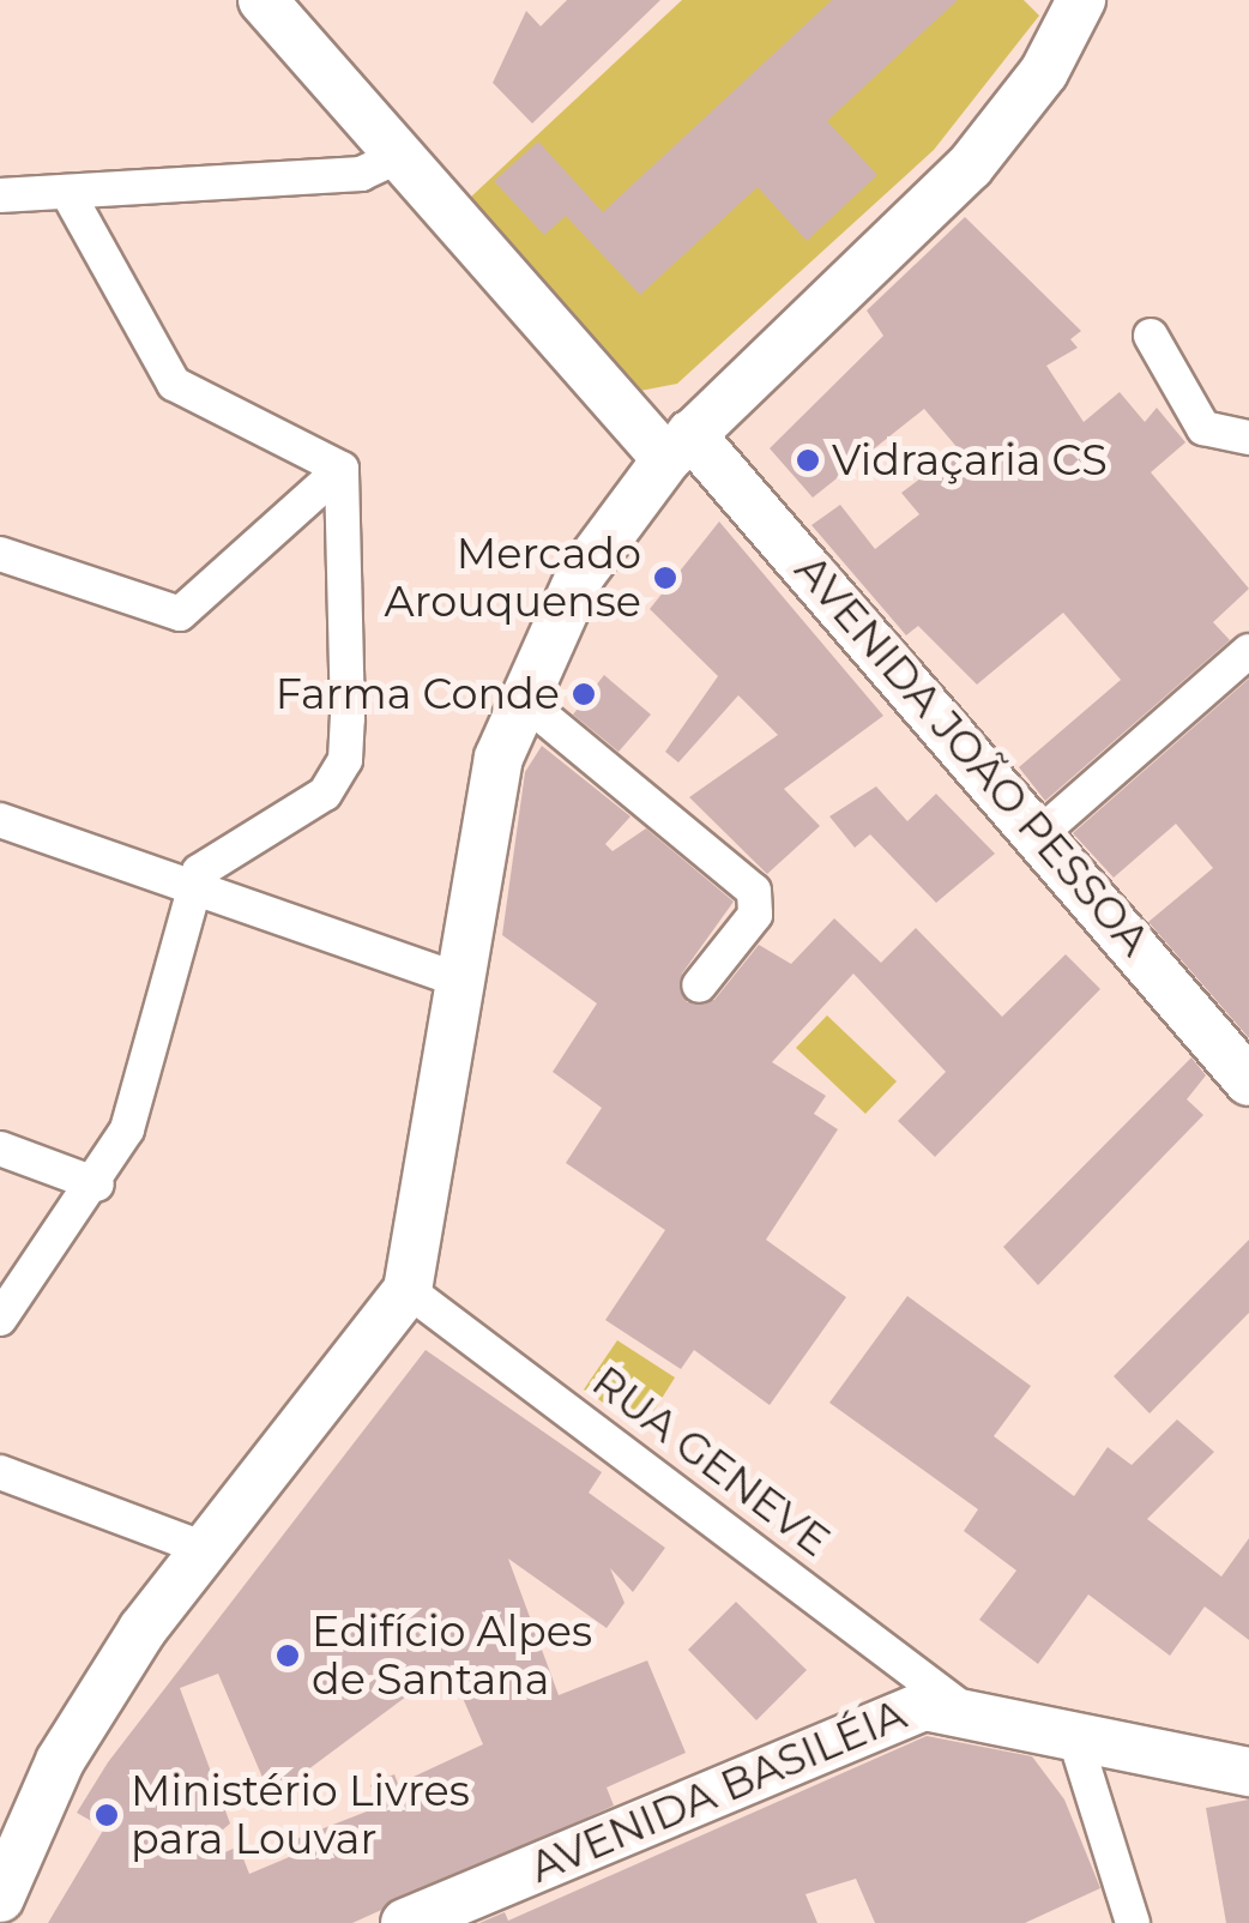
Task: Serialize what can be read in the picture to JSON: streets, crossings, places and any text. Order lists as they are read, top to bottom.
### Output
{
  "streets": {
    "street": ["AVENIDA JOÃO PESSOA", "RUA GENEVE", "AVENIDA BASILÉIA"]
  },
  "crossings": [
    ["RUA GENEVE", "AVENIDA BASILÉIA"]
  ],
  "places": [
    "Vidraçaria CS",
    "Mercado Arouquense",
    "Farma Conde",
    "Edifício Alpes de Santana",
    "Ministério Livres para Louvar"
  ]
}
